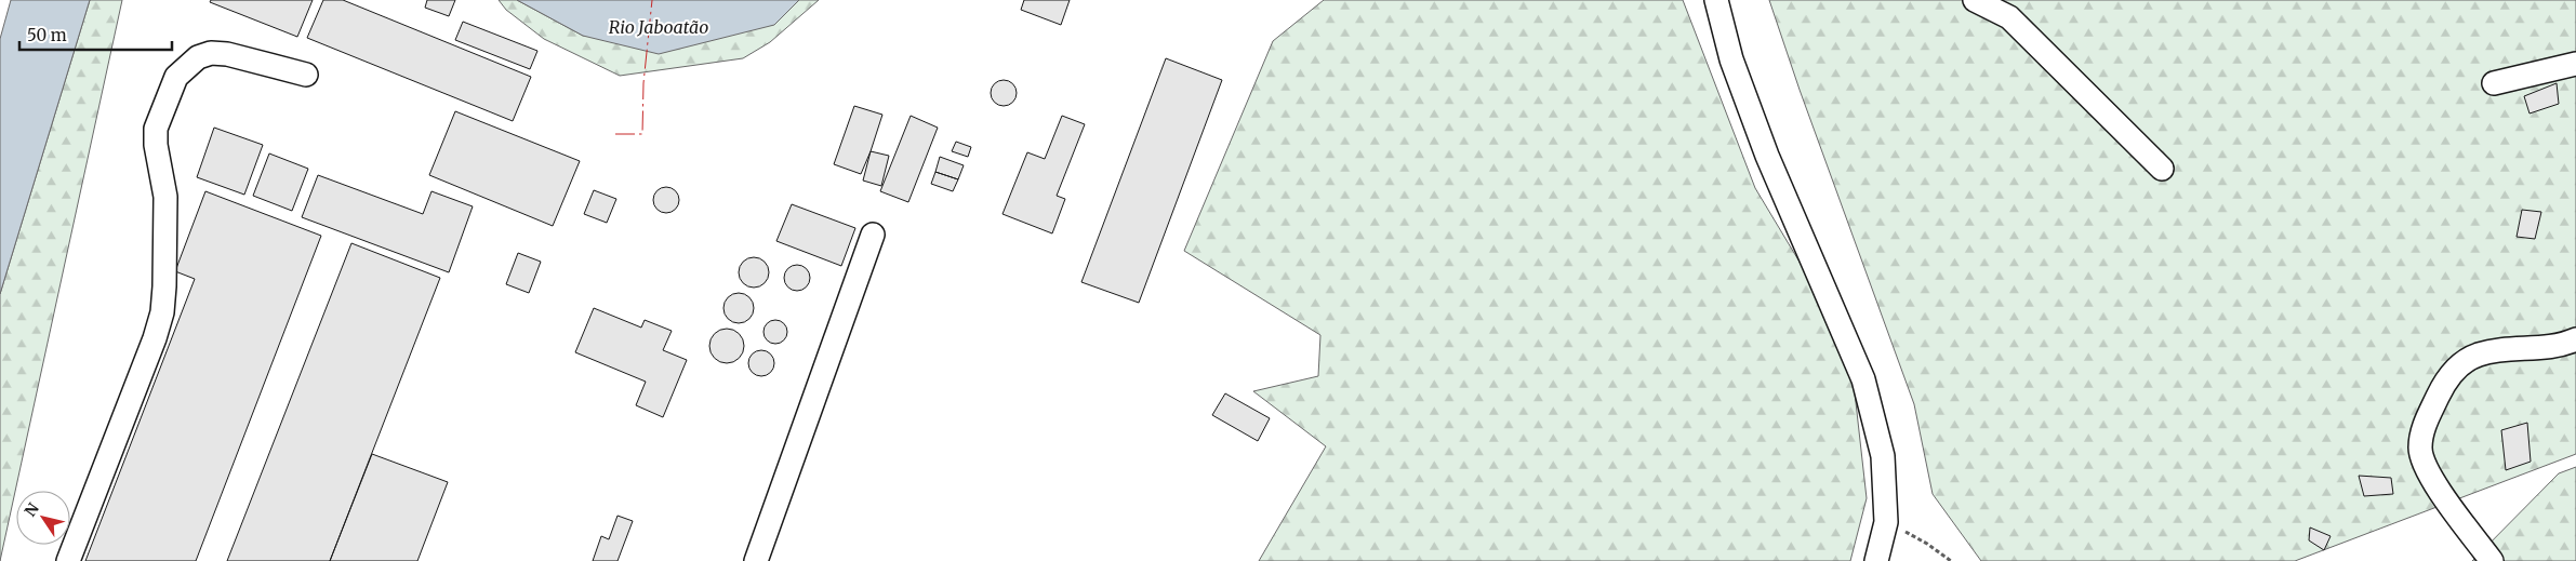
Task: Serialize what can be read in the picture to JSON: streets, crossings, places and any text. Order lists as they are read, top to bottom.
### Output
{
  "water": ["Rio Jaboatão"],
  "scale_bar": "50 m",
  "north": "top left"
}
